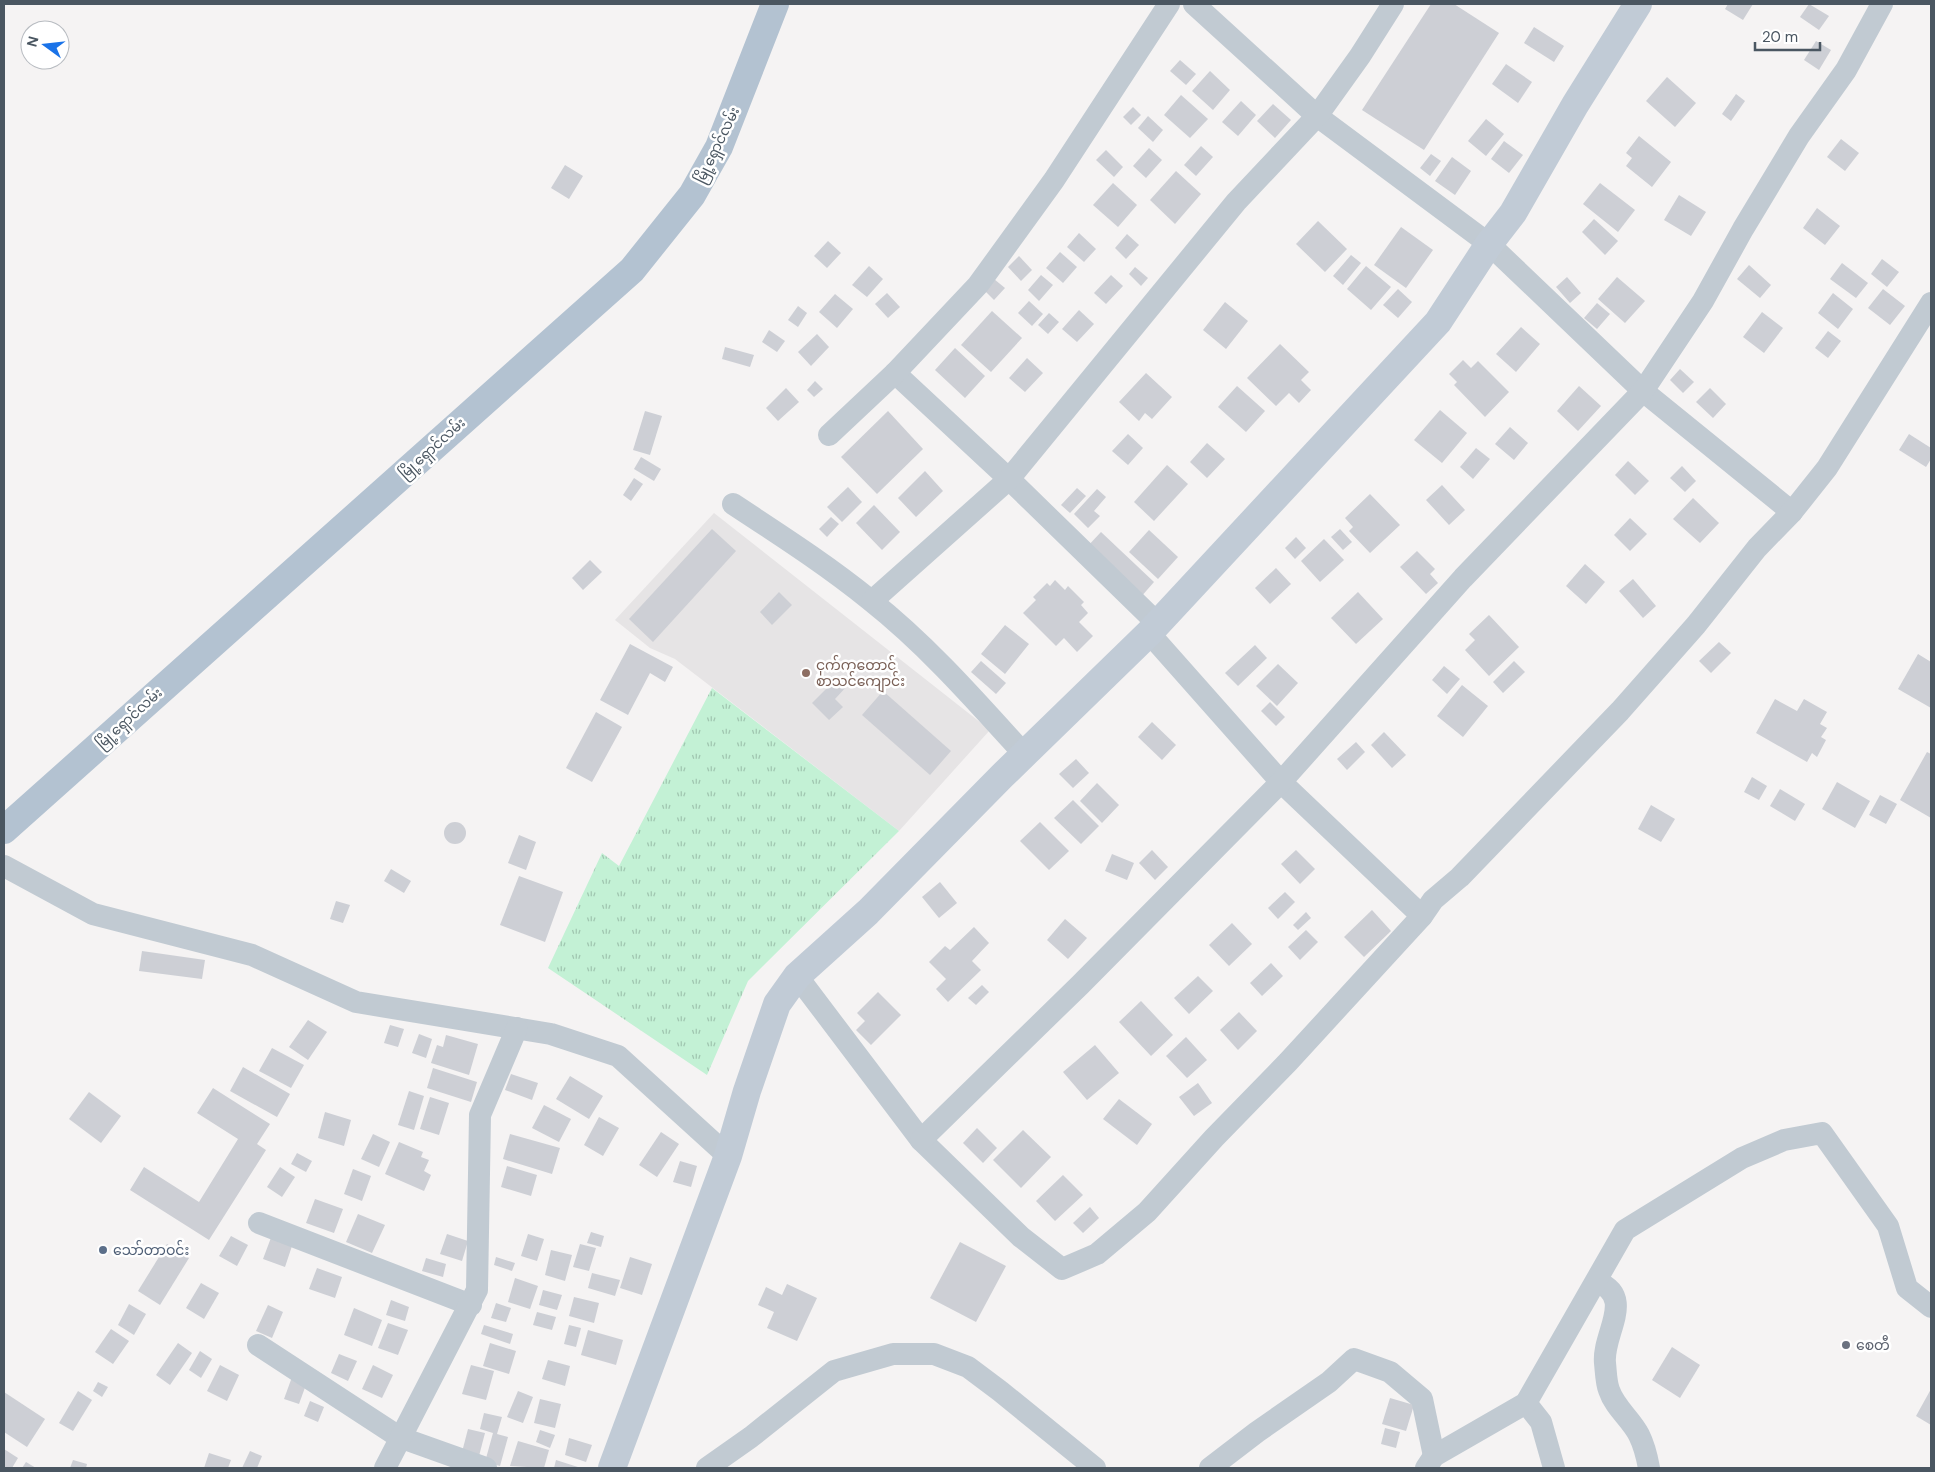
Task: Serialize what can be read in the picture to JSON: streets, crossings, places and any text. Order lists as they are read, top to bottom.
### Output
{
  "streets": {
    "main road": ["မြို့ရှောင်လမ်း"]
  },
  "places": ["ငှက်ကတောင် စာသင်ကျောင်း", "သော်တာဝင်း", "စေတီ"],
  "scale_bar": "20 m",
  "north": "left"
}
